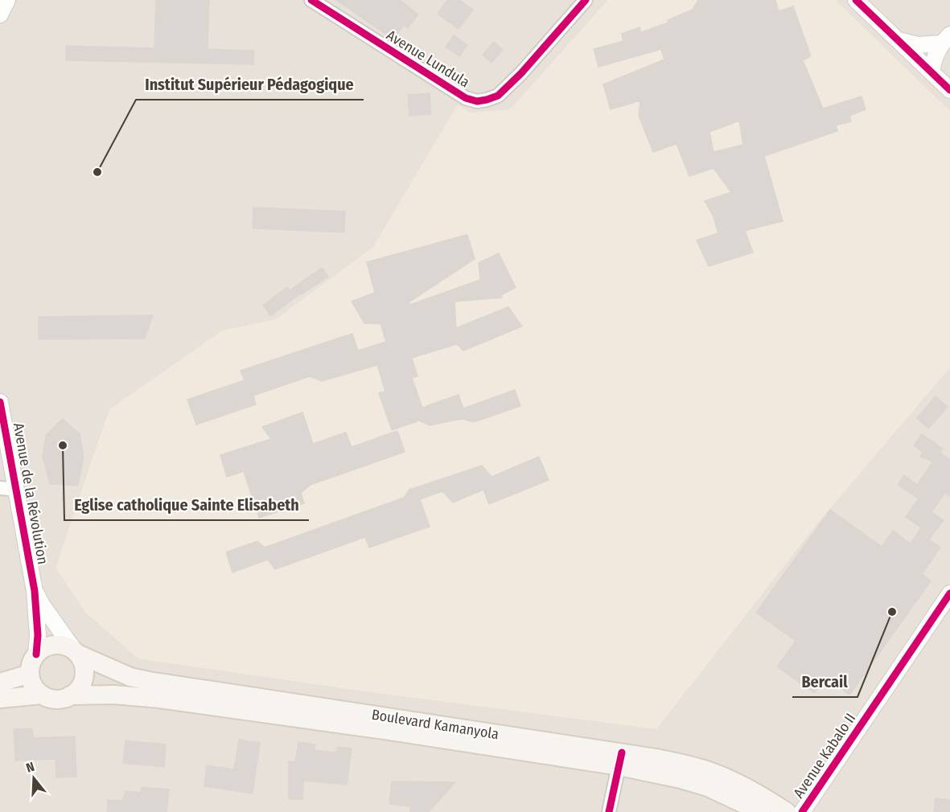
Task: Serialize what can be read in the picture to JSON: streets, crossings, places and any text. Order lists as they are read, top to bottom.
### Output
{
  "streets": {
    "main road": ["Boulevard Kamanyola"],
    "street": ["Avenue Lundula", "Avenue de la Révolution", "Avenue Kabalo II"]
  },
  "places": ["Institut Supérieur Pédagogique", "Eglise catholique Sainte Elisabeth", "Bercail"],
  "north": "top"
}
